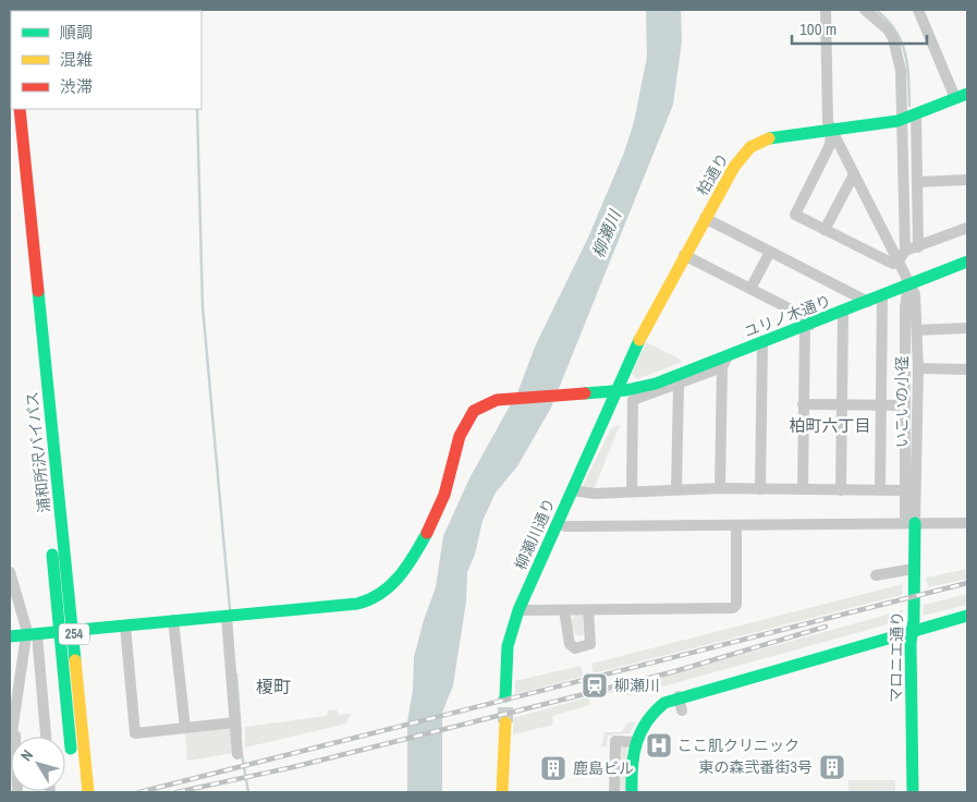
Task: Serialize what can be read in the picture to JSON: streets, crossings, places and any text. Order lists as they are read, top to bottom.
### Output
{
  "streets": {
    "main road": [
      "柏通り",
      "ユリノ木通り",
      "浦和所沢バイパス",
      "柳瀬川通り",
      "254",
      "マロニエ通り"
    ],
    "street": ["いこいの小径"]
  },
  "crossings": [
    ["柏通り", "ユリノ木通り"],
    ["柏通り", "いこいの小径"],
    ["柏通り", "柳瀬川通り"],
    ["ユリノ木通り", "いこいの小径"],
    ["ユリノ木通り", "浦和所沢バイパス"],
    ["ユリノ木通り", "柳瀬川通り"],
    ["いこいの小径", "マロニエ通り"]
  ],
  "districts": ["柏町六丁目", "榎町"],
  "water": ["柳瀬川"],
  "places": {
    "station": ["柳瀬川"],
    "hospital": ["ここ肌クリニック"],
    "building": ["東の森弐番街3号", "鹿島ビル"]
  },
  "legend": ["順調", "混雑", "渋滞"],
  "scale_bar": "100 m",
  "north": "top left"
}
